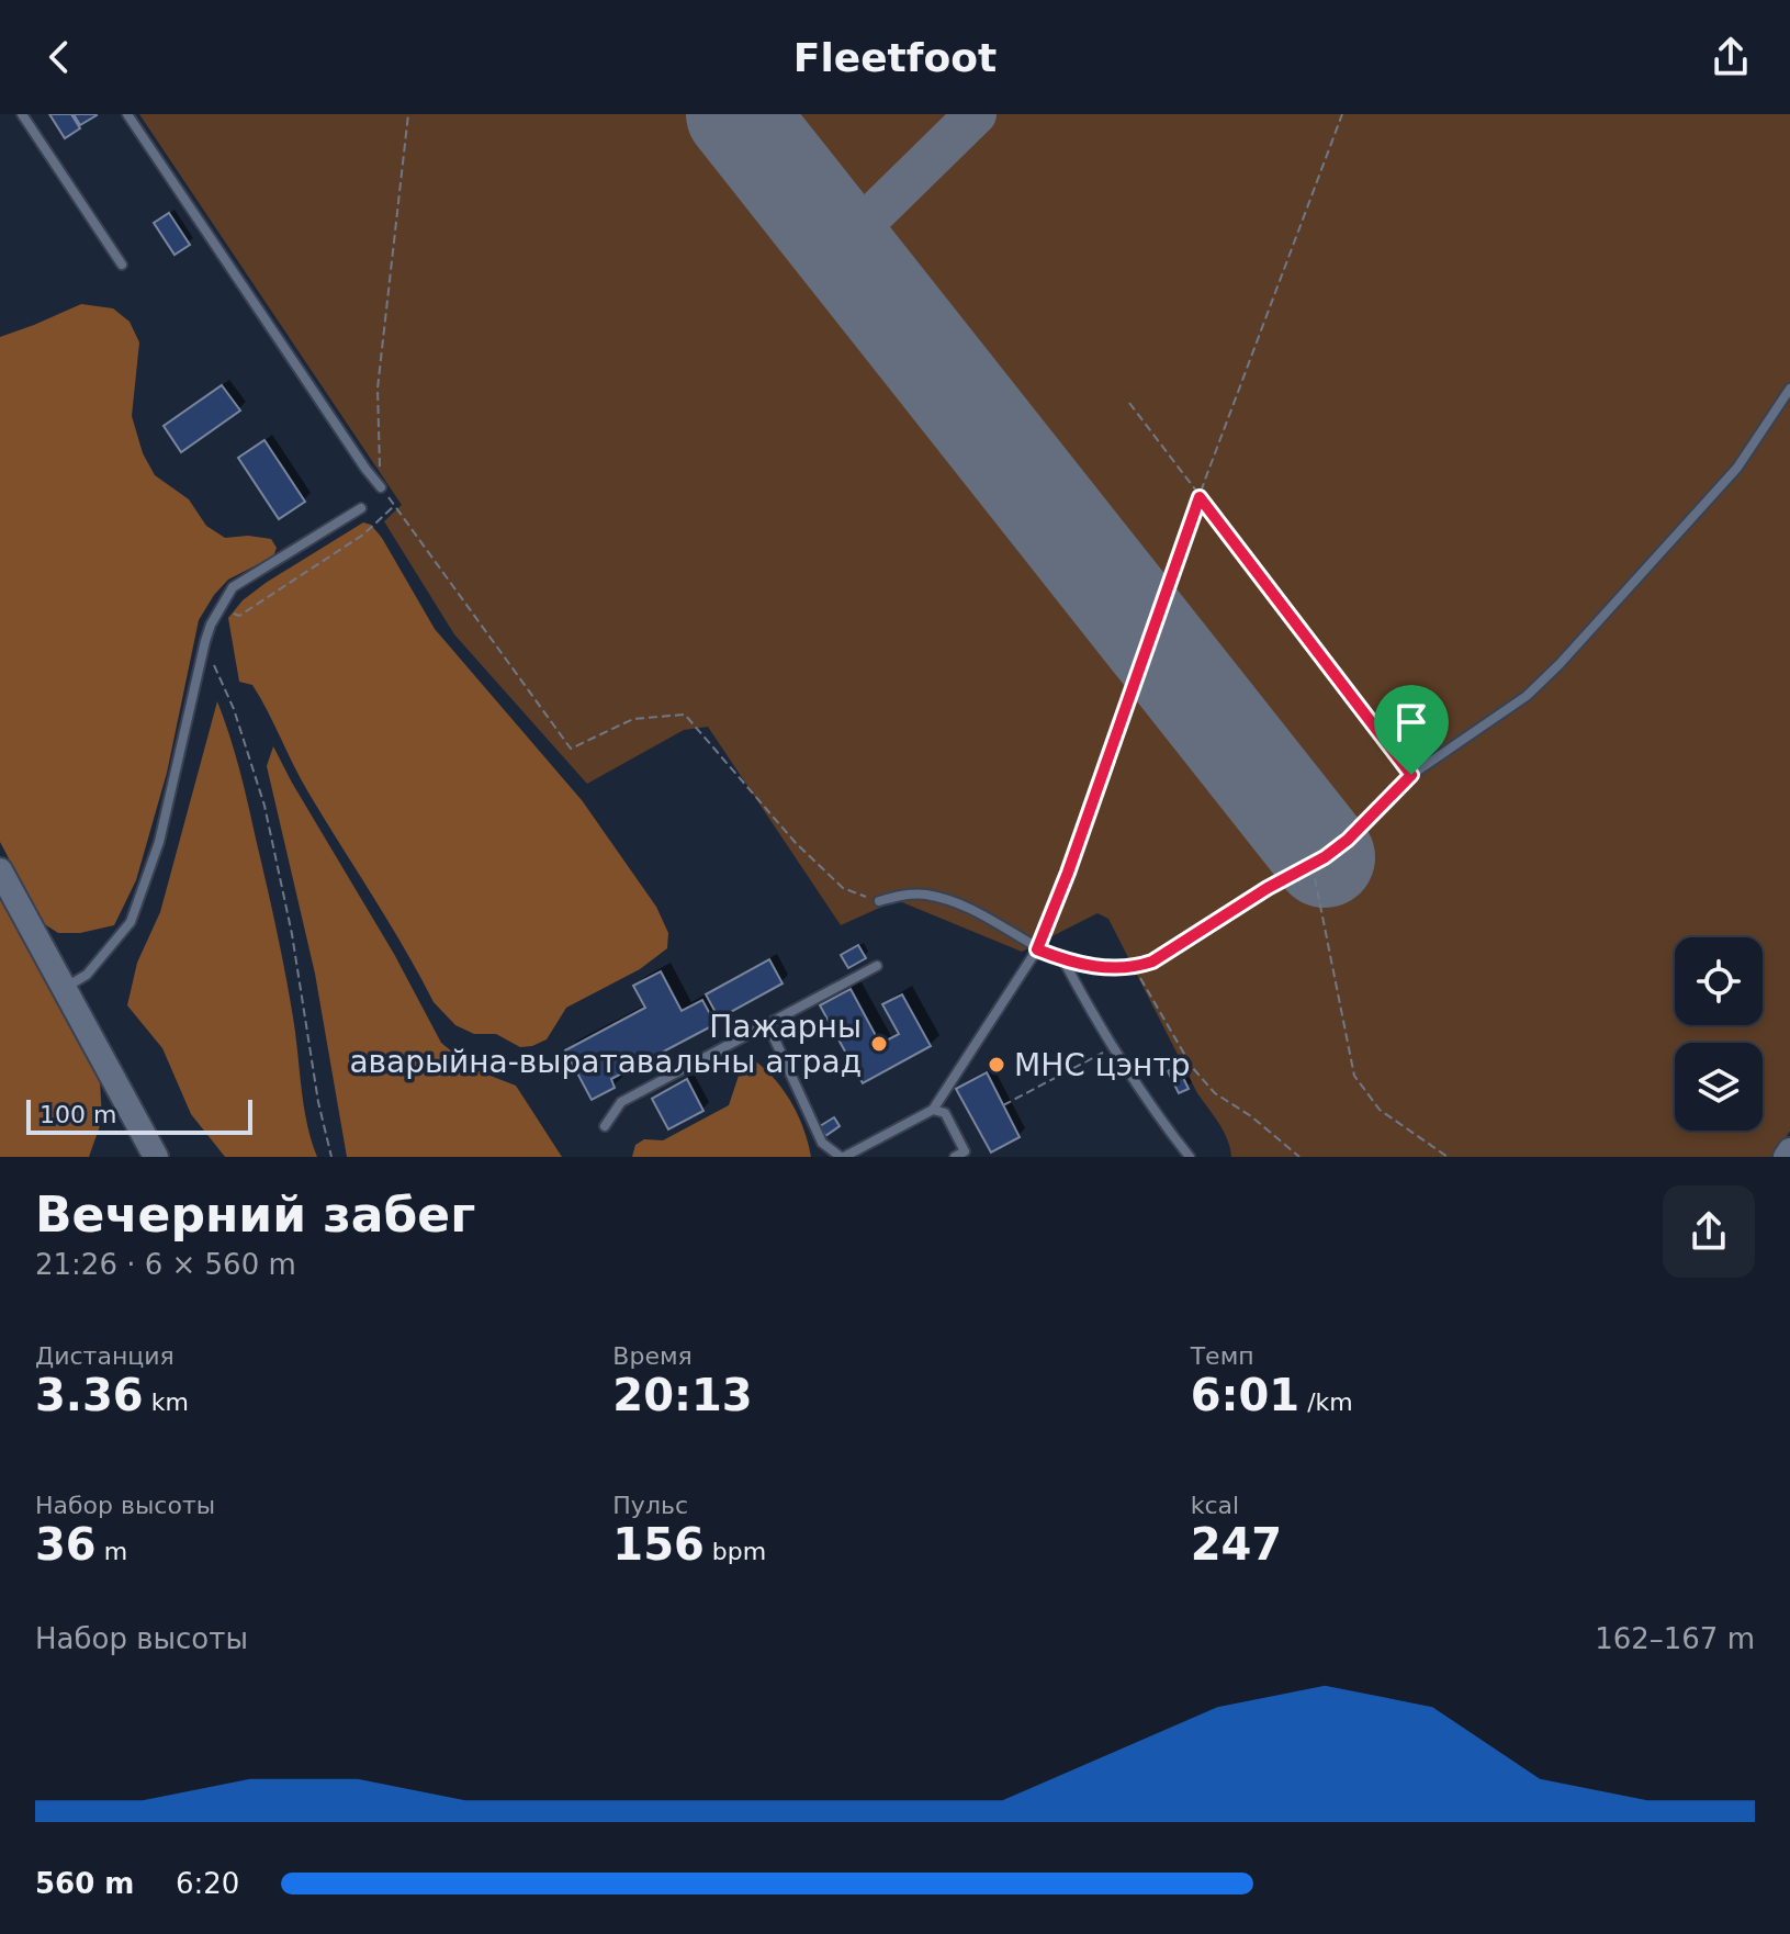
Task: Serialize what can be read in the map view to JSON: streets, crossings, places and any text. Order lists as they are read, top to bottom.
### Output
{
  "places": ["Пажарны аварыйна-выратавальны атрад", "МНС цэнтр"],
  "scale_bar": "100 m",
  "page": {
    "header": "Fleetfoot",
    "scale": "100 m",
    "heading": ["Вечерний забег", "21:26 · 6 × 560 m"],
    "stats": [
      ["Дистанция", "3.36 km"],
      ["Время", "20:13"],
      ["Темп", "6:01 /km"],
      ["Набор высоты", "36 m"],
      ["Пульс", "156 bpm"],
      ["kcal", "247"]
    ],
    "chart": ["Набор высоты", "162–167 m"],
    "list": [
      {
        "name": "560 m",
        "note": "6:20"
      }
    ]
  }
}
